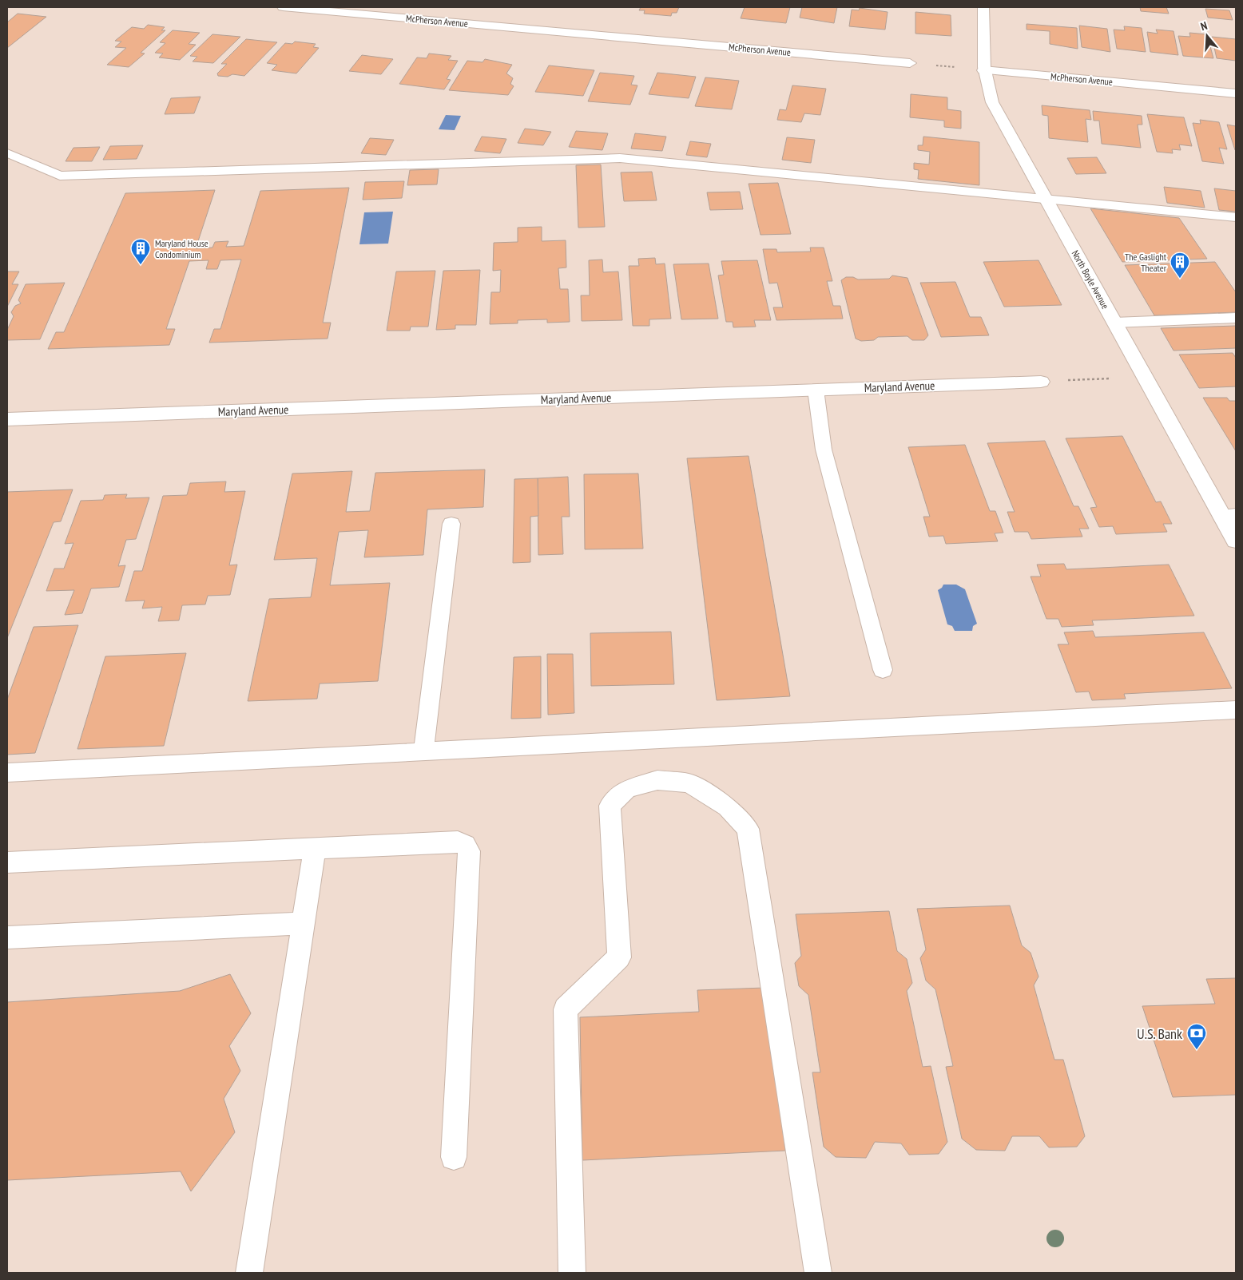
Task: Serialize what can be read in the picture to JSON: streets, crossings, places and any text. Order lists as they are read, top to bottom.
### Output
{
  "streets": {
    "street": ["McPherson Avenue", "North Boyle Avenue", "Maryland Avenue"]
  },
  "crossings": [
    ["McPherson Avenue", "North Boyle Avenue"]
  ],
  "places": {
    "building": ["Maryland House Condominium", "The Gaslight Theater"],
    "bank": ["U.S. Bank"]
  },
  "north": "top"
}
